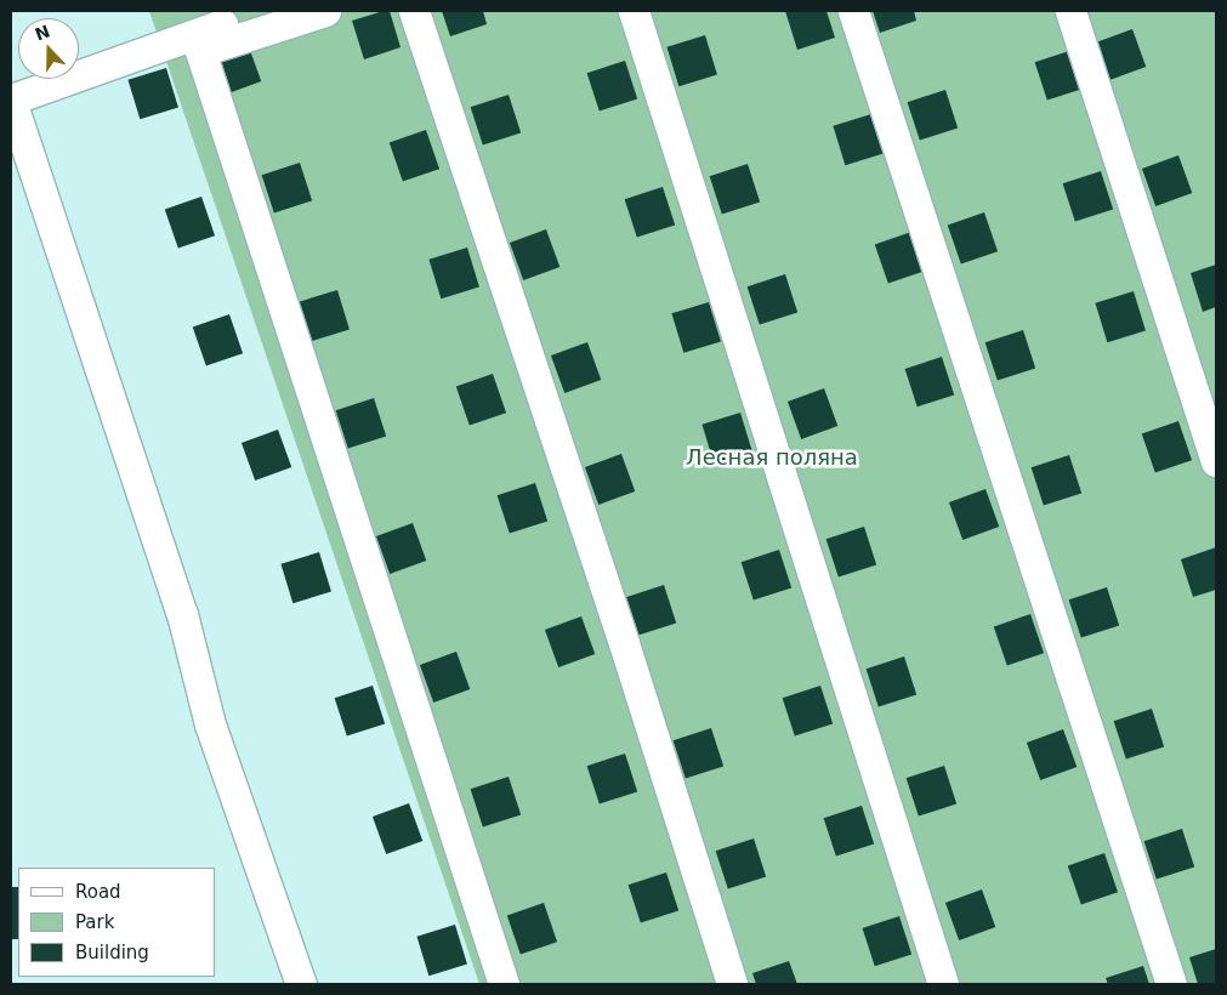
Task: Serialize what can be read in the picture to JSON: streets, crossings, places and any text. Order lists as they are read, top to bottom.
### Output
{
  "parks": ["Лесная поляна"],
  "legend": ["Road", "Park", "Building"],
  "north": "top"
}
